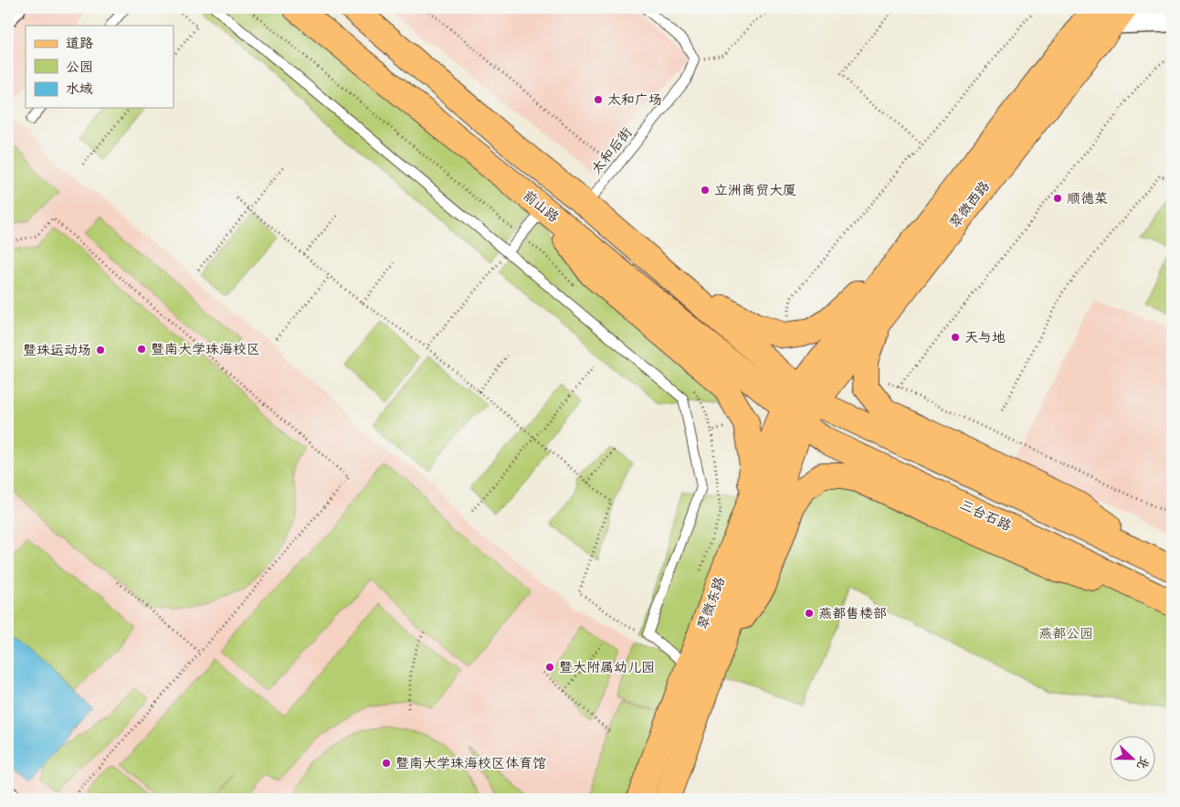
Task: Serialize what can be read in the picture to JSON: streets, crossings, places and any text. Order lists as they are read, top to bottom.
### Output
{
  "streets": {
    "main road": [
      "翠微西路",
      "前山路",
      "三台石路",
      "翠微东路"
    ],
    "lane": ["太和后街"]
  },
  "crossings": [
    ["前山路", "三台石路"],
    ["前山路", "翠微东路"],
    ["三台石路", "翠微东路"]
  ],
  "parks": ["燕都公园"],
  "places": [
    "太和广场",
    "立洲商贸大厦",
    "顺德菜",
    "天与地",
    "暨南大学珠海校区",
    "暨珠运动场",
    "燕都售楼部",
    "暨大附属幼儿园",
    "暨南大学珠海校区体育馆"
  ],
  "legend": ["道路", "公园", "水域"],
  "north": "right"
}
